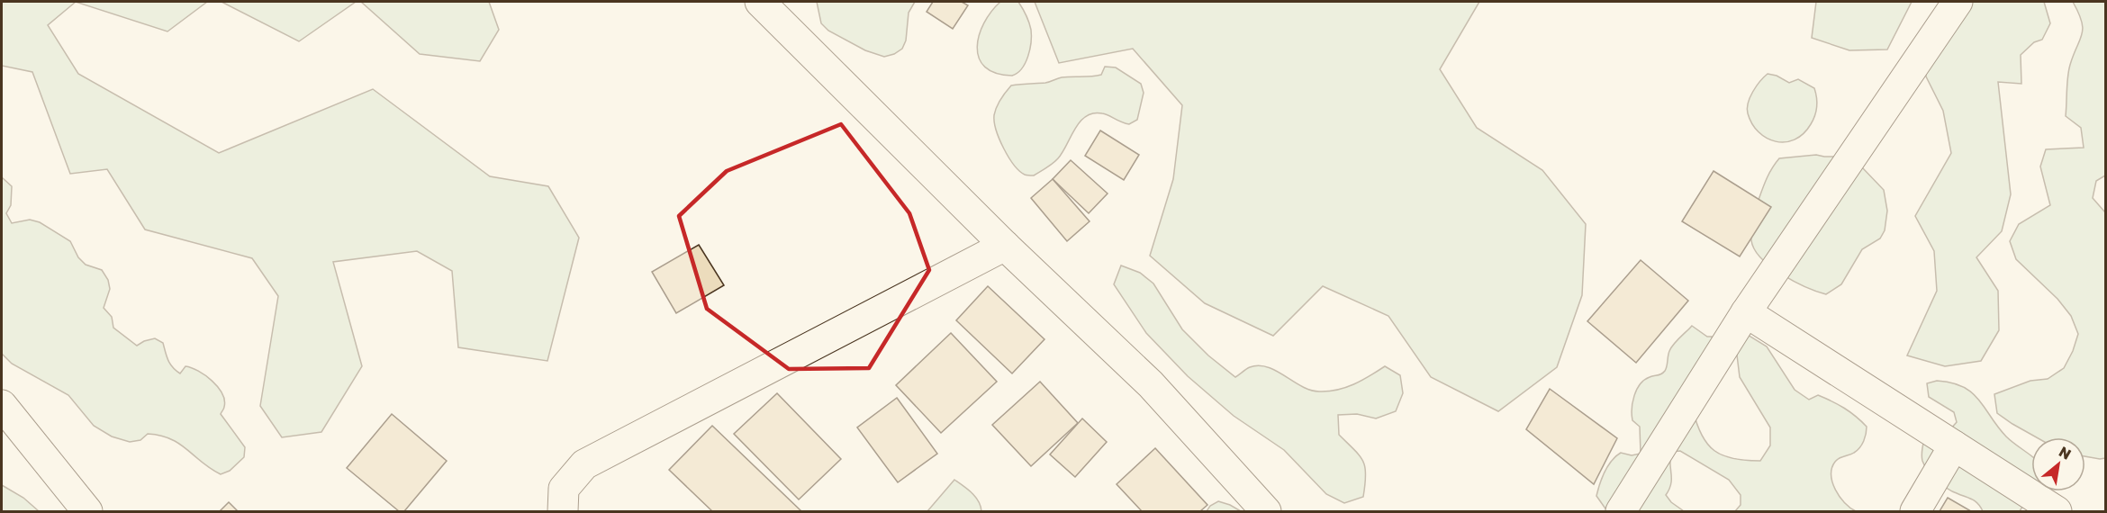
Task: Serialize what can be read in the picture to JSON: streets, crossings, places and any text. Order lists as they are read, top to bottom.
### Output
{
  "north": "top right"
}
